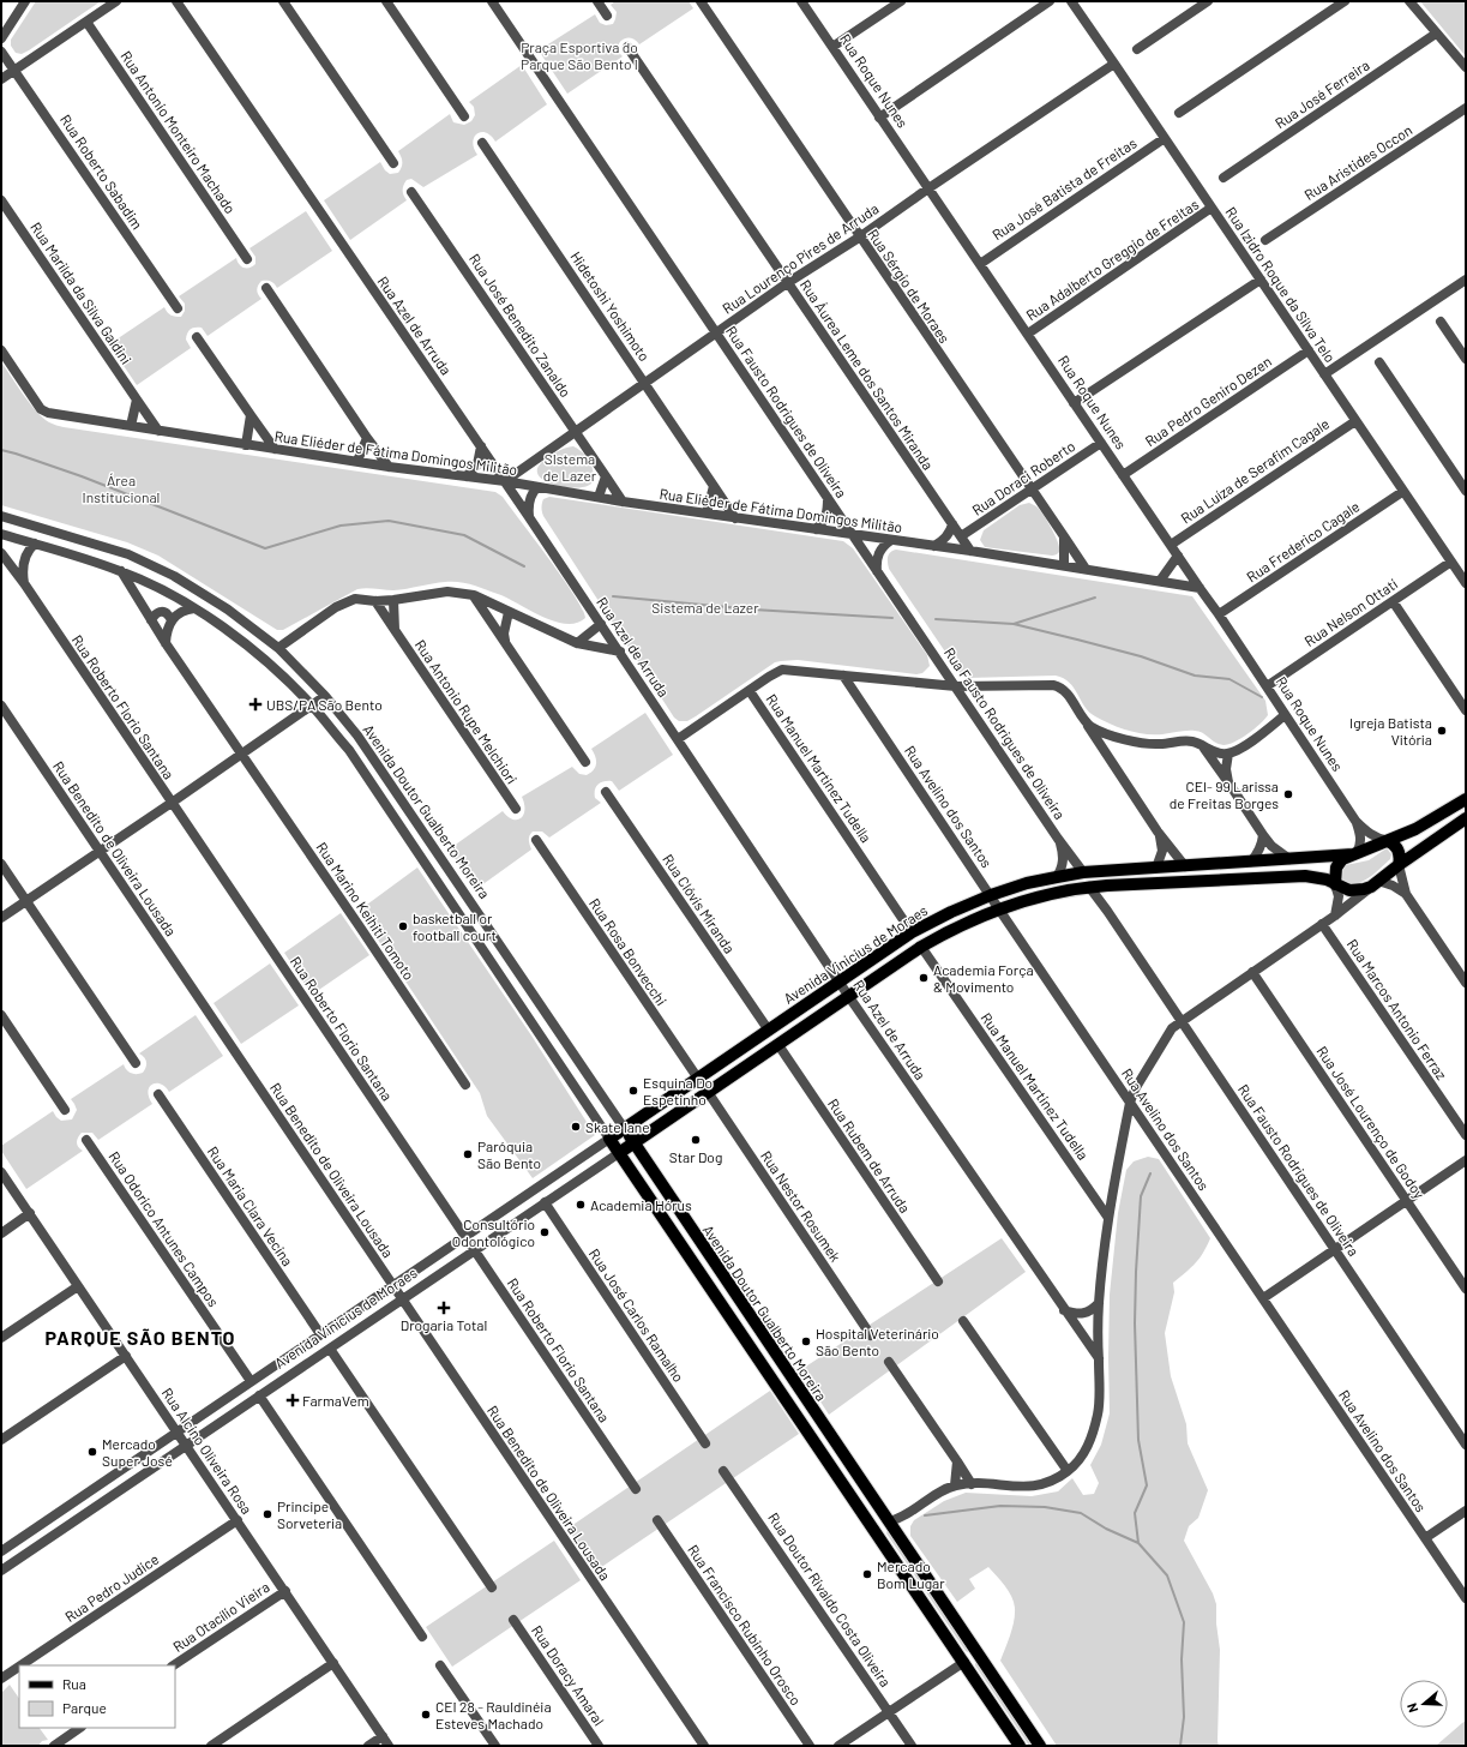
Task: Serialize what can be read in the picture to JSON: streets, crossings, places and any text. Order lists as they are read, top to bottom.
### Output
{
  "streets": {
    "main road": ["Avenida Doutor Gualberto Moreira", "Avenida Vinicius de Moraes"],
    "street": [
      "Rua Roque Nunes",
      "Rua José Ferreira",
      "Rua Antonio Monteiro Machado",
      "Rua Aristides Occon",
      "Rua Roberto Sabadim",
      "Rua José Batista de Freitas",
      "Rua Lourenço Pires de Arruda",
      "Rua Adalberto Greggio de Freitas",
      "Rua Izidro Roque da Silva Telo",
      "Rua Sérgio de Moraes",
      "Rua Marilda da Silva Galdini",
      "Hidetoshi Yoshimoto",
      "Rua Azel de Arruda",
      "Rua José Benedito Zanaldo",
      "Rua Áurea Leme dos Santos Miranda",
      "Rua Pedro Geniro Dezen",
      "Rua Fausto Rodrigues de Oliveira",
      "Rua Eliéder de Fátima Domingos Militão",
      "Rua Luíza de Serafim Cagale",
      "Rua Doraci Roberto",
      "Rua Frederico Cagale",
      "Rua Nelson Ottati",
      "Rua Roberto Florio Santana",
      "Rua Antonio Rupe Melchiori",
      "Rua Manuel Martinez Tudella",
      "Rua Avelino dos Santos",
      "Rua Benedito de Oliveira Lousada",
      "Rua Clóvis Miranda",
      "Rua Marino Keihiti Tomoto",
      "Rua Rosa Bonvecchi",
      "Rua Marcos Antonio Ferraz",
      "Rua José Lourenço de Godoy",
      "Rua Rubem de Arruda",
      "Rua Maria Clara Vecina",
      "Rua Nestor Rosumek",
      "Rua Odorico Antunes Campos",
      "Rua José Carlos Ramalho",
      "Rua Alcino Oliveira Rosa",
      "Rua Pedro Judice",
      "Rua Doutor Rivaldo Costa Oliveira",
      "Rua Otacílio Vieira",
      "Rua Francisco Rubinho Orosco",
      "Rua Doracy Amaral"
    ]
  },
  "crossings": [
    ["Rua Roque Nunes", "Rua José Batista de Freitas"],
    ["Rua Roque Nunes", "Rua Lourenço Pires de Arruda"],
    ["Rua Roque Nunes", "Rua Adalberto Greggio de Freitas"],
    ["Rua Roque Nunes", "Rua Pedro Geniro Dezen"],
    ["Rua Roque Nunes", "Rua Eliéder de Fátima Domingos Militão"],
    ["Rua Roque Nunes", "Rua Luíza de Serafim Cagale"],
    ["Rua Roque Nunes", "Rua Doraci Roberto"],
    ["Rua Roque Nunes", "Rua Frederico Cagale"],
    ["Rua Roque Nunes", "Rua Nelson Ottati"],
    ["Rua Roque Nunes", "Avenida Vinicius de Moraes"],
    ["Rua José Batista de Freitas", "Rua Izidro Roque da Silva Telo"],
    ["Rua Lourenço Pires de Arruda", "Rua Izidro Roque da Silva Telo"],
    ["Rua Lourenço Pires de Arruda", "Rua Sérgio de Moraes"],
    ["Rua Lourenço Pires de Arruda", "Hidetoshi Yoshimoto"],
    ["Rua Lourenço Pires de Arruda", "Rua Azel de Arruda"],
    ["Rua Lourenço Pires de Arruda", "Rua José Benedito Zanaldo"],
    ["Rua Lourenço Pires de Arruda", "Rua Áurea Leme dos Santos Miranda"],
    ["Rua Lourenço Pires de Arruda", "Rua Fausto Rodrigues de Oliveira"],
    ["Rua Lourenço Pires de Arruda", "Rua Eliéder de Fátima Domingos Militão"],
    ["Rua Adalberto Greggio de Freitas", "Rua Izidro Roque da Silva Telo"],
    ["Rua Izidro Roque da Silva Telo", "Rua Pedro Geniro Dezen"],
    ["Rua Izidro Roque da Silva Telo", "Rua Luíza de Serafim Cagale"],
    ["Rua Izidro Roque da Silva Telo", "Rua Frederico Cagale"],
    ["Rua Izidro Roque da Silva Telo", "Rua Nelson Ottati"],
    ["Rua Sérgio de Moraes", "Rua Eliéder de Fátima Domingos Militão"],
    ["Rua Sérgio de Moraes", "Rua Doraci Roberto"],
    ["Rua Marilda da Silva Galdini", "Rua Eliéder de Fátima Domingos Militão"],
    ["Hidetoshi Yoshimoto", "Rua Eliéder de Fátima Domingos Militão"],
    ["Rua Azel de Arruda", "Rua Eliéder de Fátima Domingos Militão"],
    ["Rua Azel de Arruda", "Avenida Vinicius de Moraes"],
    ["Rua José Benedito Zanaldo", "Rua Eliéder de Fátima Domingos Militão"],
    ["Rua Áurea Leme dos Santos Miranda", "Rua Eliéder de Fátima Domingos Militão"],
    ["Rua Áurea Leme dos Santos Miranda", "Rua Doraci Roberto"],
    ["Rua Fausto Rodrigues de Oliveira", "Rua Eliéder de Fátima Domingos Militão"],
    ["Rua Fausto Rodrigues de Oliveira", "Avenida Vinicius de Moraes"],
    ["Rua Roberto Florio Santana", "Avenida Vinicius de Moraes"],
    ["Rua Manuel Martinez Tudella", "Avenida Vinicius de Moraes"],
    ["Rua Avelino dos Santos", "Avenida Vinicius de Moraes"],
    ["Avenida Doutor Gualberto Moreira", "Rua Marino Keihiti Tomoto"],
    ["Avenida Doutor Gualberto Moreira", "Avenida Vinicius de Moraes"],
    ["Rua Benedito de Oliveira Lousada", "Avenida Vinicius de Moraes"],
    ["Rua Clóvis Miranda", "Avenida Vinicius de Moraes"],
    ["Rua Rosa Bonvecchi", "Avenida Vinicius de Moraes"],
    ["Avenida Vinicius de Moraes", "Rua Rubem de Arruda"],
    ["Avenida Vinicius de Moraes", "Rua Maria Clara Vecina"],
    ["Avenida Vinicius de Moraes", "Rua Nestor Rosumek"],
    ["Avenida Vinicius de Moraes", "Rua Odorico Antunes Campos"],
    ["Avenida Vinicius de Moraes", "Rua José Carlos Ramalho"],
    ["Avenida Vinicius de Moraes", "Rua Alcino Oliveira Rosa"],
    ["Rua Alcino Oliveira Rosa", "Rua Pedro Judice"],
    ["Rua Alcino Oliveira Rosa", "Rua Otacílio Vieira"]
  ],
  "districts": ["PARQUE SÃO BENTO"],
  "parks": [
    "Praça Esportiva do Parque São Bento I",
    "SIstema de Lazer",
    "Área Institucional",
    "Sistema de Lazer"
  ],
  "places": {
    "health": ["UBS/PA São Bento", "Drogaria Total", "FarmaVem"],
    "other": [
      "Igreja Batista Vitória",
      "CEI- 99 Larissa de Freitas Borges",
      "basketball or football court",
      "Academia Força & Movimento",
      "Esquina Do Espetinho",
      "Skate lane",
      "Star Dog",
      "Paróquia São Bento",
      "Academia Hórus",
      "Consultório Odontológico",
      "Hospital Veterinário São Bento",
      "Mercado Super José",
      "Principe Sorveteria",
      "Mercado Bom Lugar",
      "CEI 28 - Rauldinéia Esteves Machado"
    ]
  },
  "legend": ["Rua", "Parque"],
  "north": "left"
}
